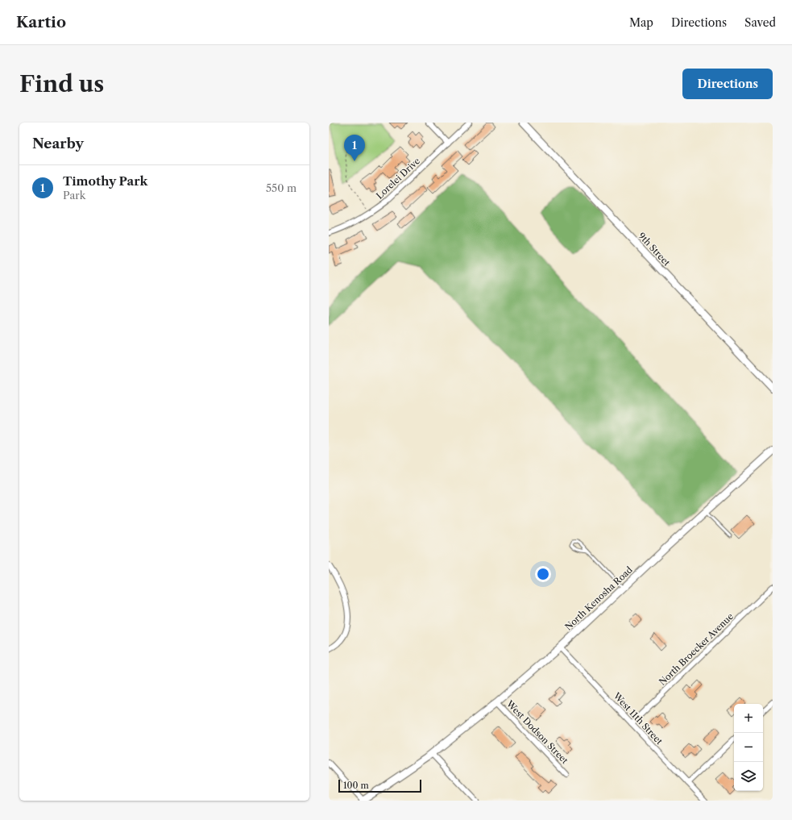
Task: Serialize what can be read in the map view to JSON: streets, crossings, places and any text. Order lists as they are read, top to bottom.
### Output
{
  "streets": {
    "street": [
      "Lorelei Drive",
      "9th Street",
      "North Kenosha Road",
      "North Broecker Avenue",
      "West 11th Street",
      "West Dodson Street"
    ]
  },
  "crossings": [
    ["North Kenosha Road", "West 11th Street"],
    ["North Kenosha Road", "West Dodson Street"],
    ["North Broecker Avenue", "West 11th Street"]
  ],
  "scale_bar": "100 m",
  "page": {
    "header": "Kartio",
    "nav": ["Map", "Directions", "Saved"],
    "buttons": "Directions",
    "title": "Find us",
    "heading": "Nearby",
    "pins": "1",
    "list": [
      {
        "mark": "1",
        "name": "Timothy Park",
        "note": "Park",
        "value": "550 m"
      }
    ],
    "map_buttons": ["+", "−"],
    "scale": "100 m"
  }
}
